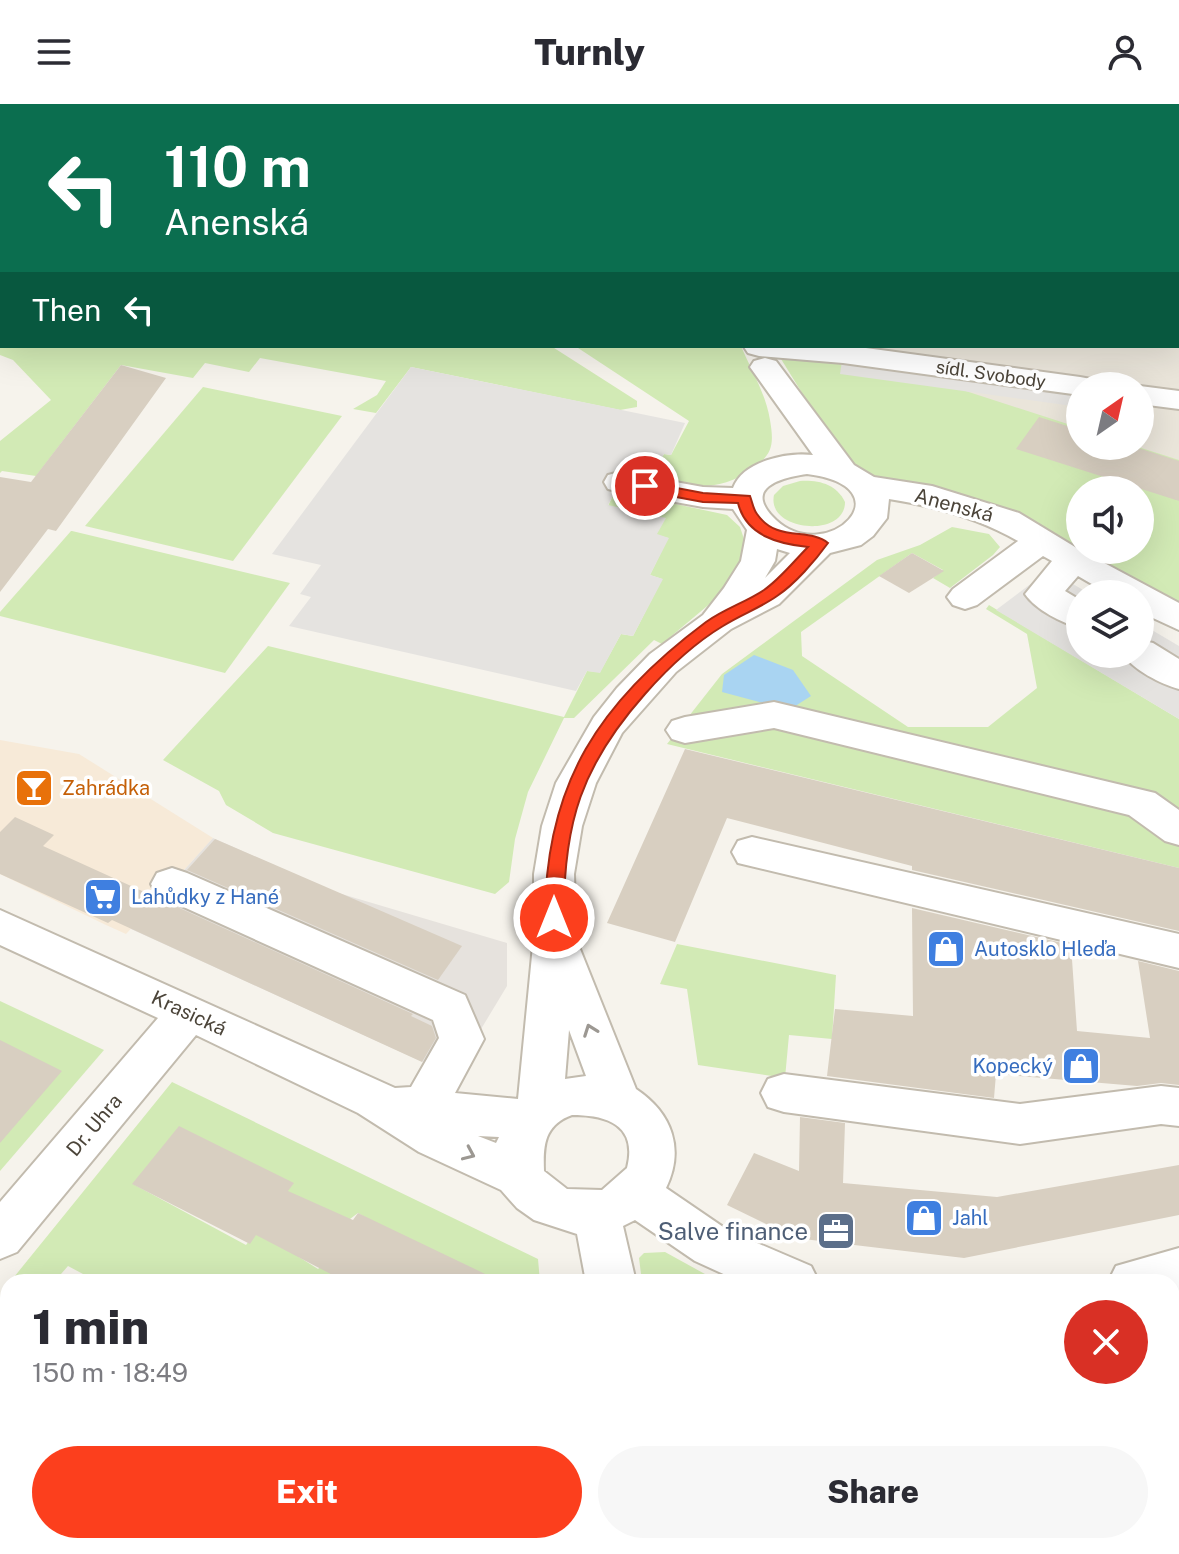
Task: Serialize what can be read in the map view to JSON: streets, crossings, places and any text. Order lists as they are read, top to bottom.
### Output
{
  "streets": {
    "street": [
      "sídl. Svobody",
      "Anenská",
      "Krasická",
      "Dr. Uhra"
    ]
  },
  "crossings": [
    ["Krasická", "Dr. Uhra"]
  ],
  "places": {
    "bar": ["Zahrádka"],
    "supermarket": ["Lahůdky z Hané"],
    "shop": ["Autosklo Hleďa", "Kopecký", "Jahl"],
    "office": ["Salve finance"]
  },
  "north": "top right",
  "page": {
    "header": "Turnly",
    "turn": ["110 m", "Anenská"],
    "then": "Then",
    "heading": ["1 min", "150 m · 18:49"],
    "buttons": ["Exit", "Share"]
  }
}
